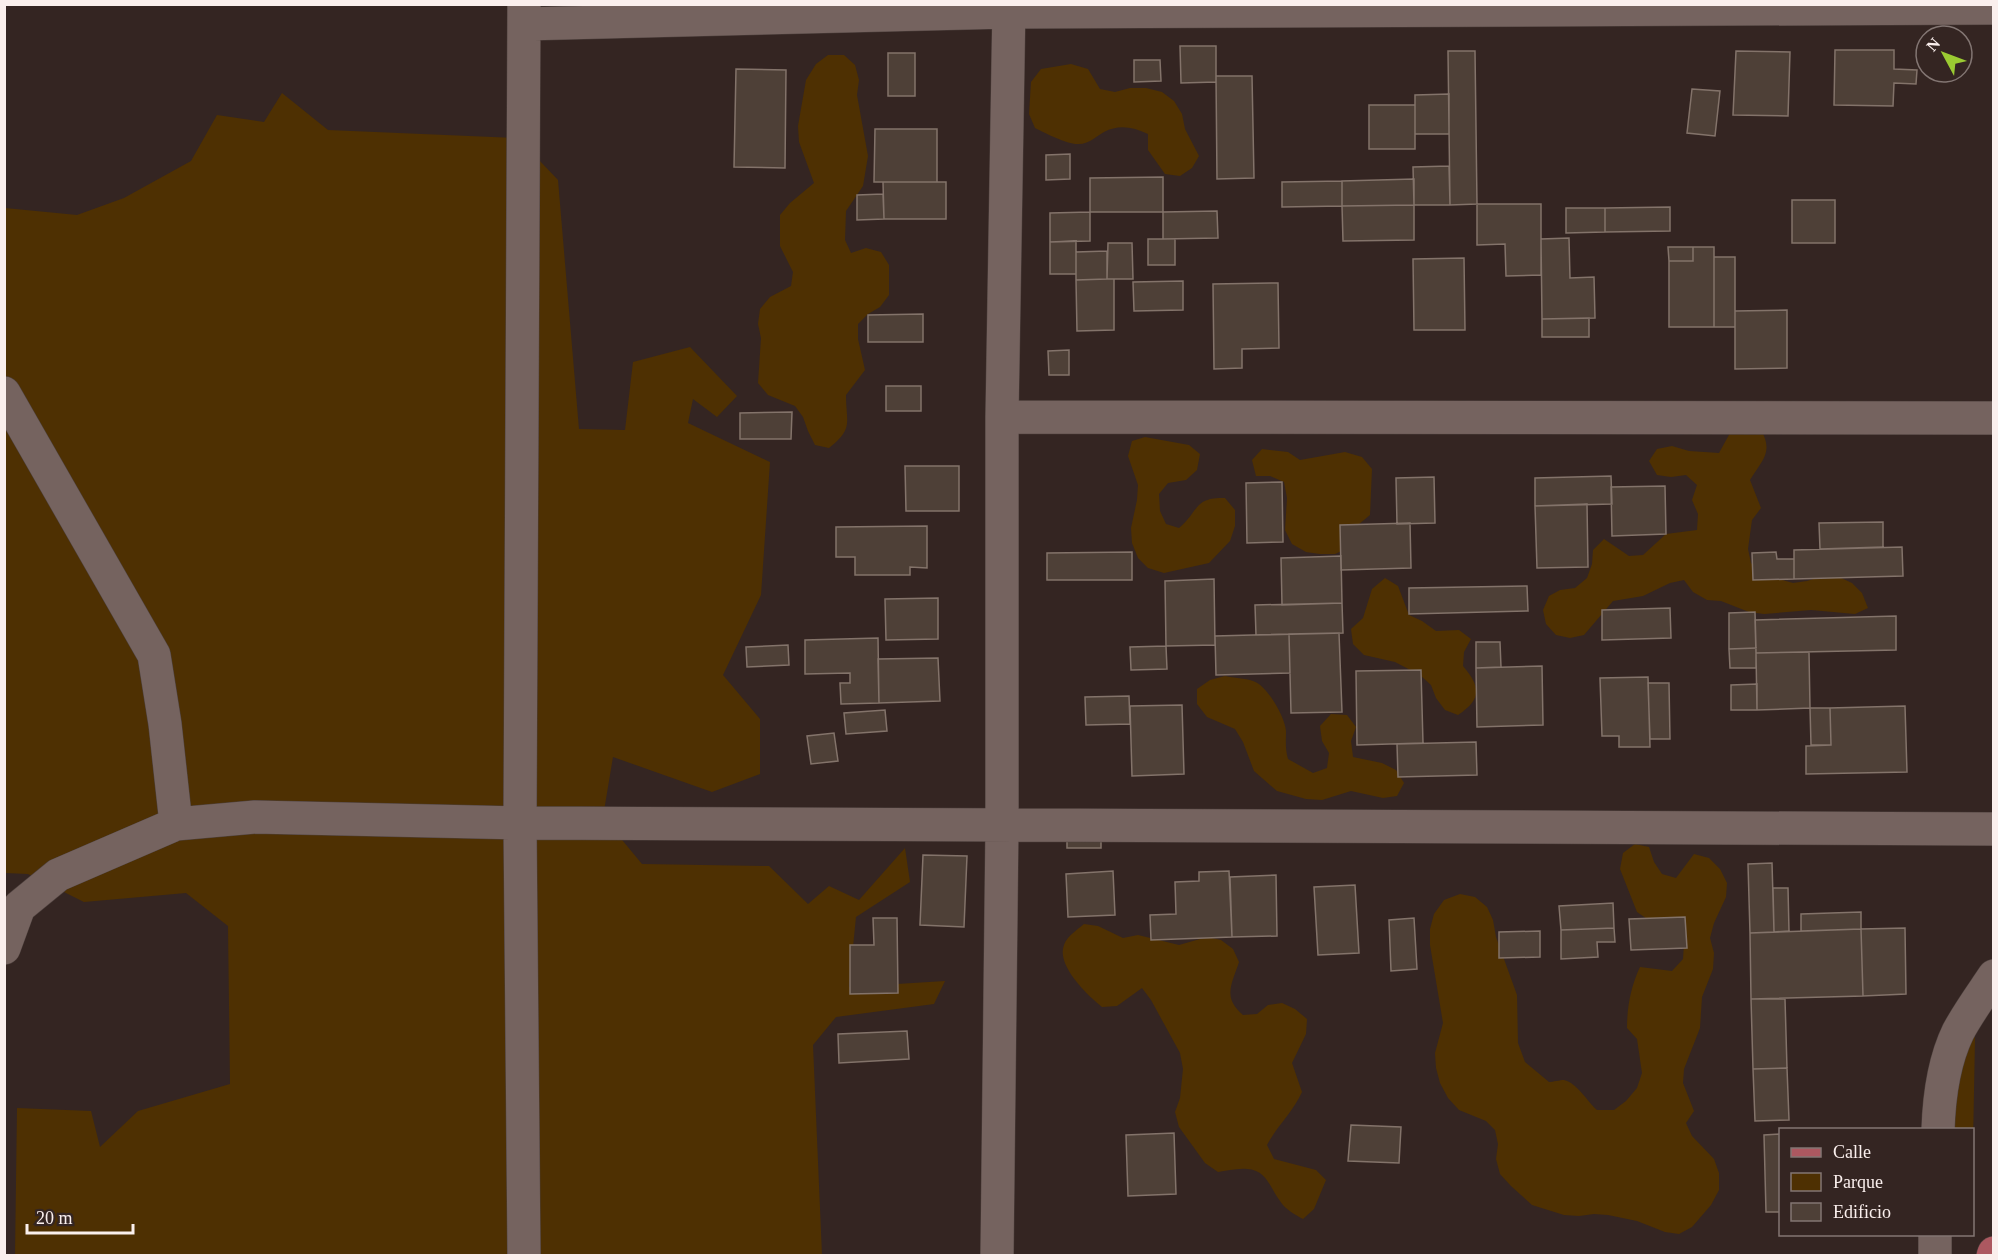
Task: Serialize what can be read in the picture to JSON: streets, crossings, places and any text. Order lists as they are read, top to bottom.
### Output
{
  "legend": ["Calle", "Parque", "Edificio"],
  "scale_bar": "20 m",
  "north": "top left"
}
